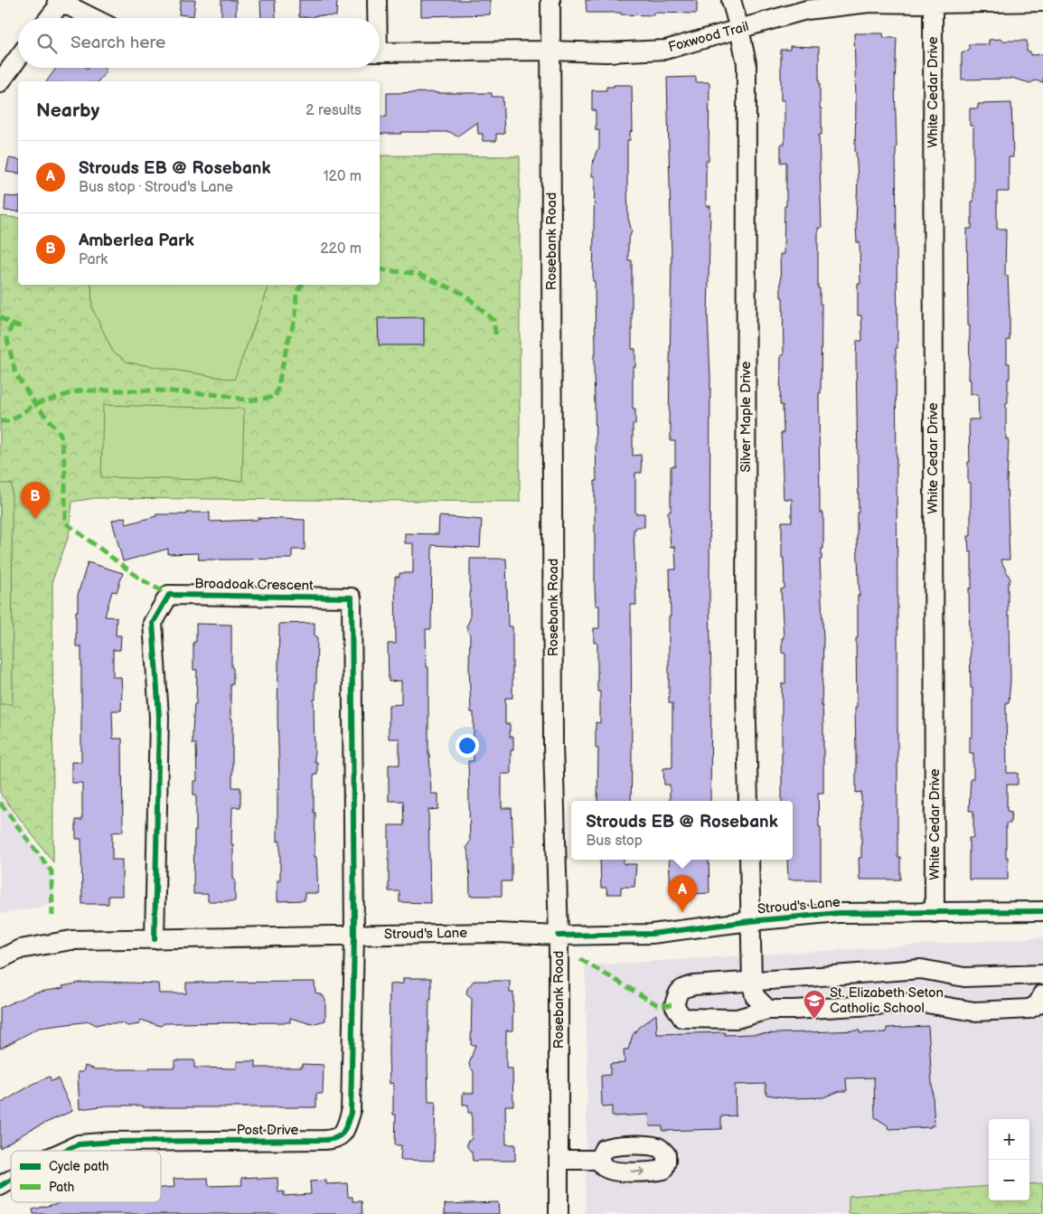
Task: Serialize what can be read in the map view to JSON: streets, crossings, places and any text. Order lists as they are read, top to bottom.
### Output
{
  "streets": {
    "street": [
      "Foxwood Trail",
      "White Cedar Drive",
      "Rosebank Road",
      "Silver Maple Drive",
      "Broadoak Crescent",
      "Stroud's Lane",
      "Post Drive"
    ]
  },
  "crossings": [
    ["Foxwood Trail", "White Cedar Drive"],
    ["Foxwood Trail", "Rosebank Road"],
    ["Foxwood Trail", "Silver Maple Drive"],
    ["White Cedar Drive", "Stroud's Lane"],
    ["Rosebank Road", "Stroud's Lane"],
    ["Broadoak Crescent", "Stroud's Lane"],
    ["Broadoak Crescent", "Post Drive"],
    ["Stroud's Lane", "Post Drive"]
  ],
  "places": {
    "school or university": ["St. Elizabeth Seton Catholic School"]
  },
  "legend": ["Cycle path", "Path"],
  "page": {
    "search": "Search here",
    "heading": ["Nearby", "2 results"],
    "list": [
      {
        "mark": "A",
        "name": "Strouds EB @ Rosebank",
        "note": "Bus stop · Stroud's Lane",
        "value": "120 m"
      },
      {
        "mark": "B",
        "name": "Amberlea Park",
        "note": "Park",
        "value": "220 m"
      }
    ],
    "pins": ["B", "A"],
    "popup": ["Strouds EB @ Rosebank", "Bus stop"],
    "map_buttons": ["+", "−"]
  }
}
